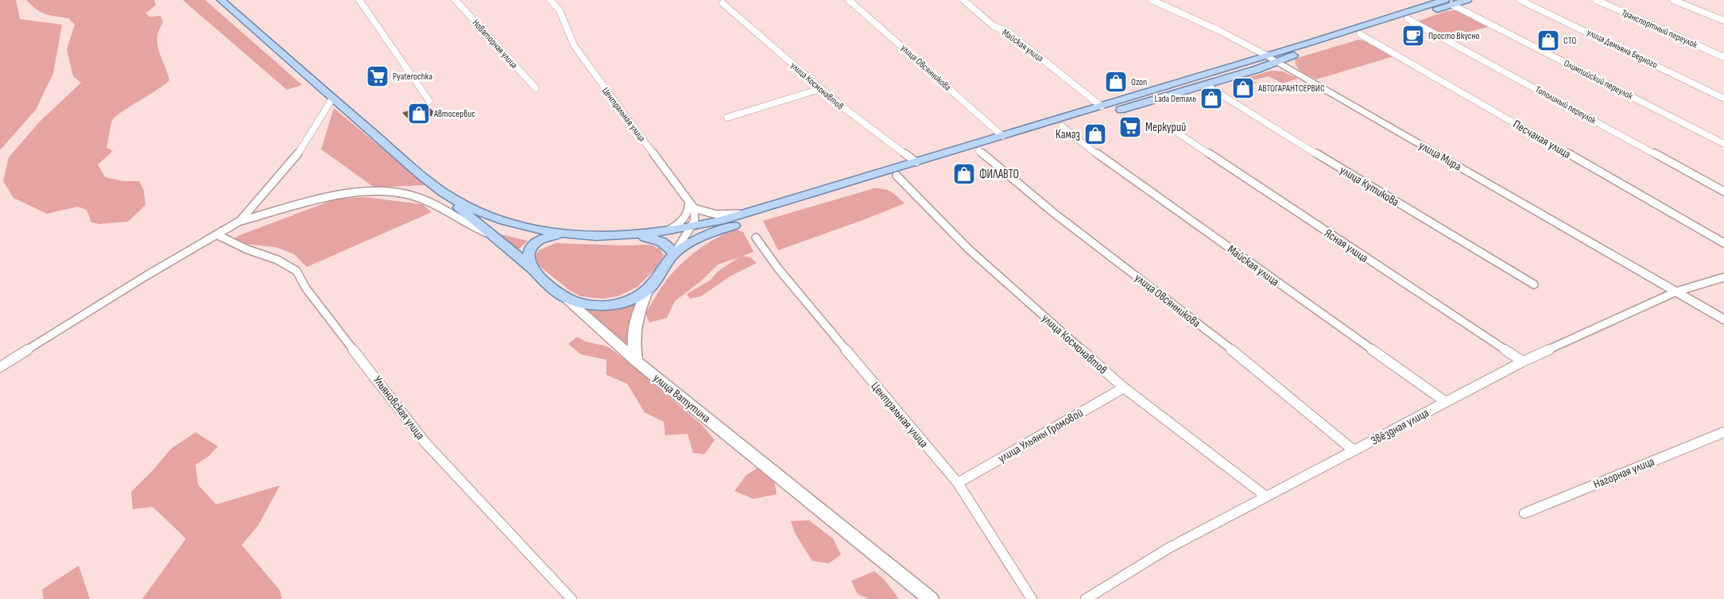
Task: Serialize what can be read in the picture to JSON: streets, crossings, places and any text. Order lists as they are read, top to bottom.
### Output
{
  "streets": {
    "main road": ["улица Мира", "улица Ватутина"],
    "street": [
      "Транспортный переулок",
      "Новаторная улица",
      "Майская улица",
      "улица Демьяна Бедного",
      "улица Овсянникова",
      "Олимпийский переулок",
      "улица Космонавтов",
      "Тополиный переулок",
      "Центральная улица",
      "Песчаная улица",
      "улица Кутикова",
      "Ясная улица",
      "Ульяновская улица",
      "Звёздная улица",
      "улица Ульяны Громовой",
      "Нагорная улица"
    ]
  },
  "crossings": [
    ["Майская улица", "Звёздная улица"],
    ["улица Овсянникова", "Звёздная улица"],
    ["улица Космонавтов", "Звёздная улица"],
    ["улица Космонавтов", "улица Ульяны Громовой"],
    ["Центральная улица", "улица Ульяны Громовой"],
    ["улица Мира", "Звёздная улица"],
    ["Ясная улица", "Звёздная улица"]
  ],
  "places": {
    "cafe": ["Просто Вкусно"],
    "shop": [
      "СТО",
      "Ozon",
      "АВТОГАРАНТСЕРВИС",
      "Lada Dеталь",
      "Автосервис",
      "Камаз",
      "ФИЛАВТО"
    ],
    "supermarket": ["Pyaterochka", "Меркурий"]
  }
}
